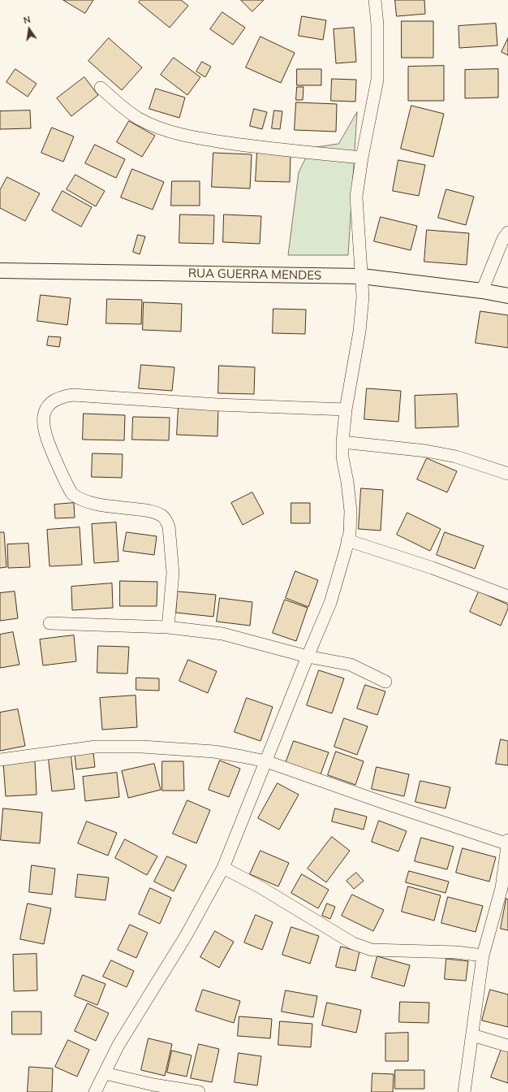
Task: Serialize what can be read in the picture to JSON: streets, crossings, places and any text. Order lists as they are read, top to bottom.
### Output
{
  "streets": {
    "street": ["RUA GUERRA MENDES"]
  },
  "north": "top"
}
